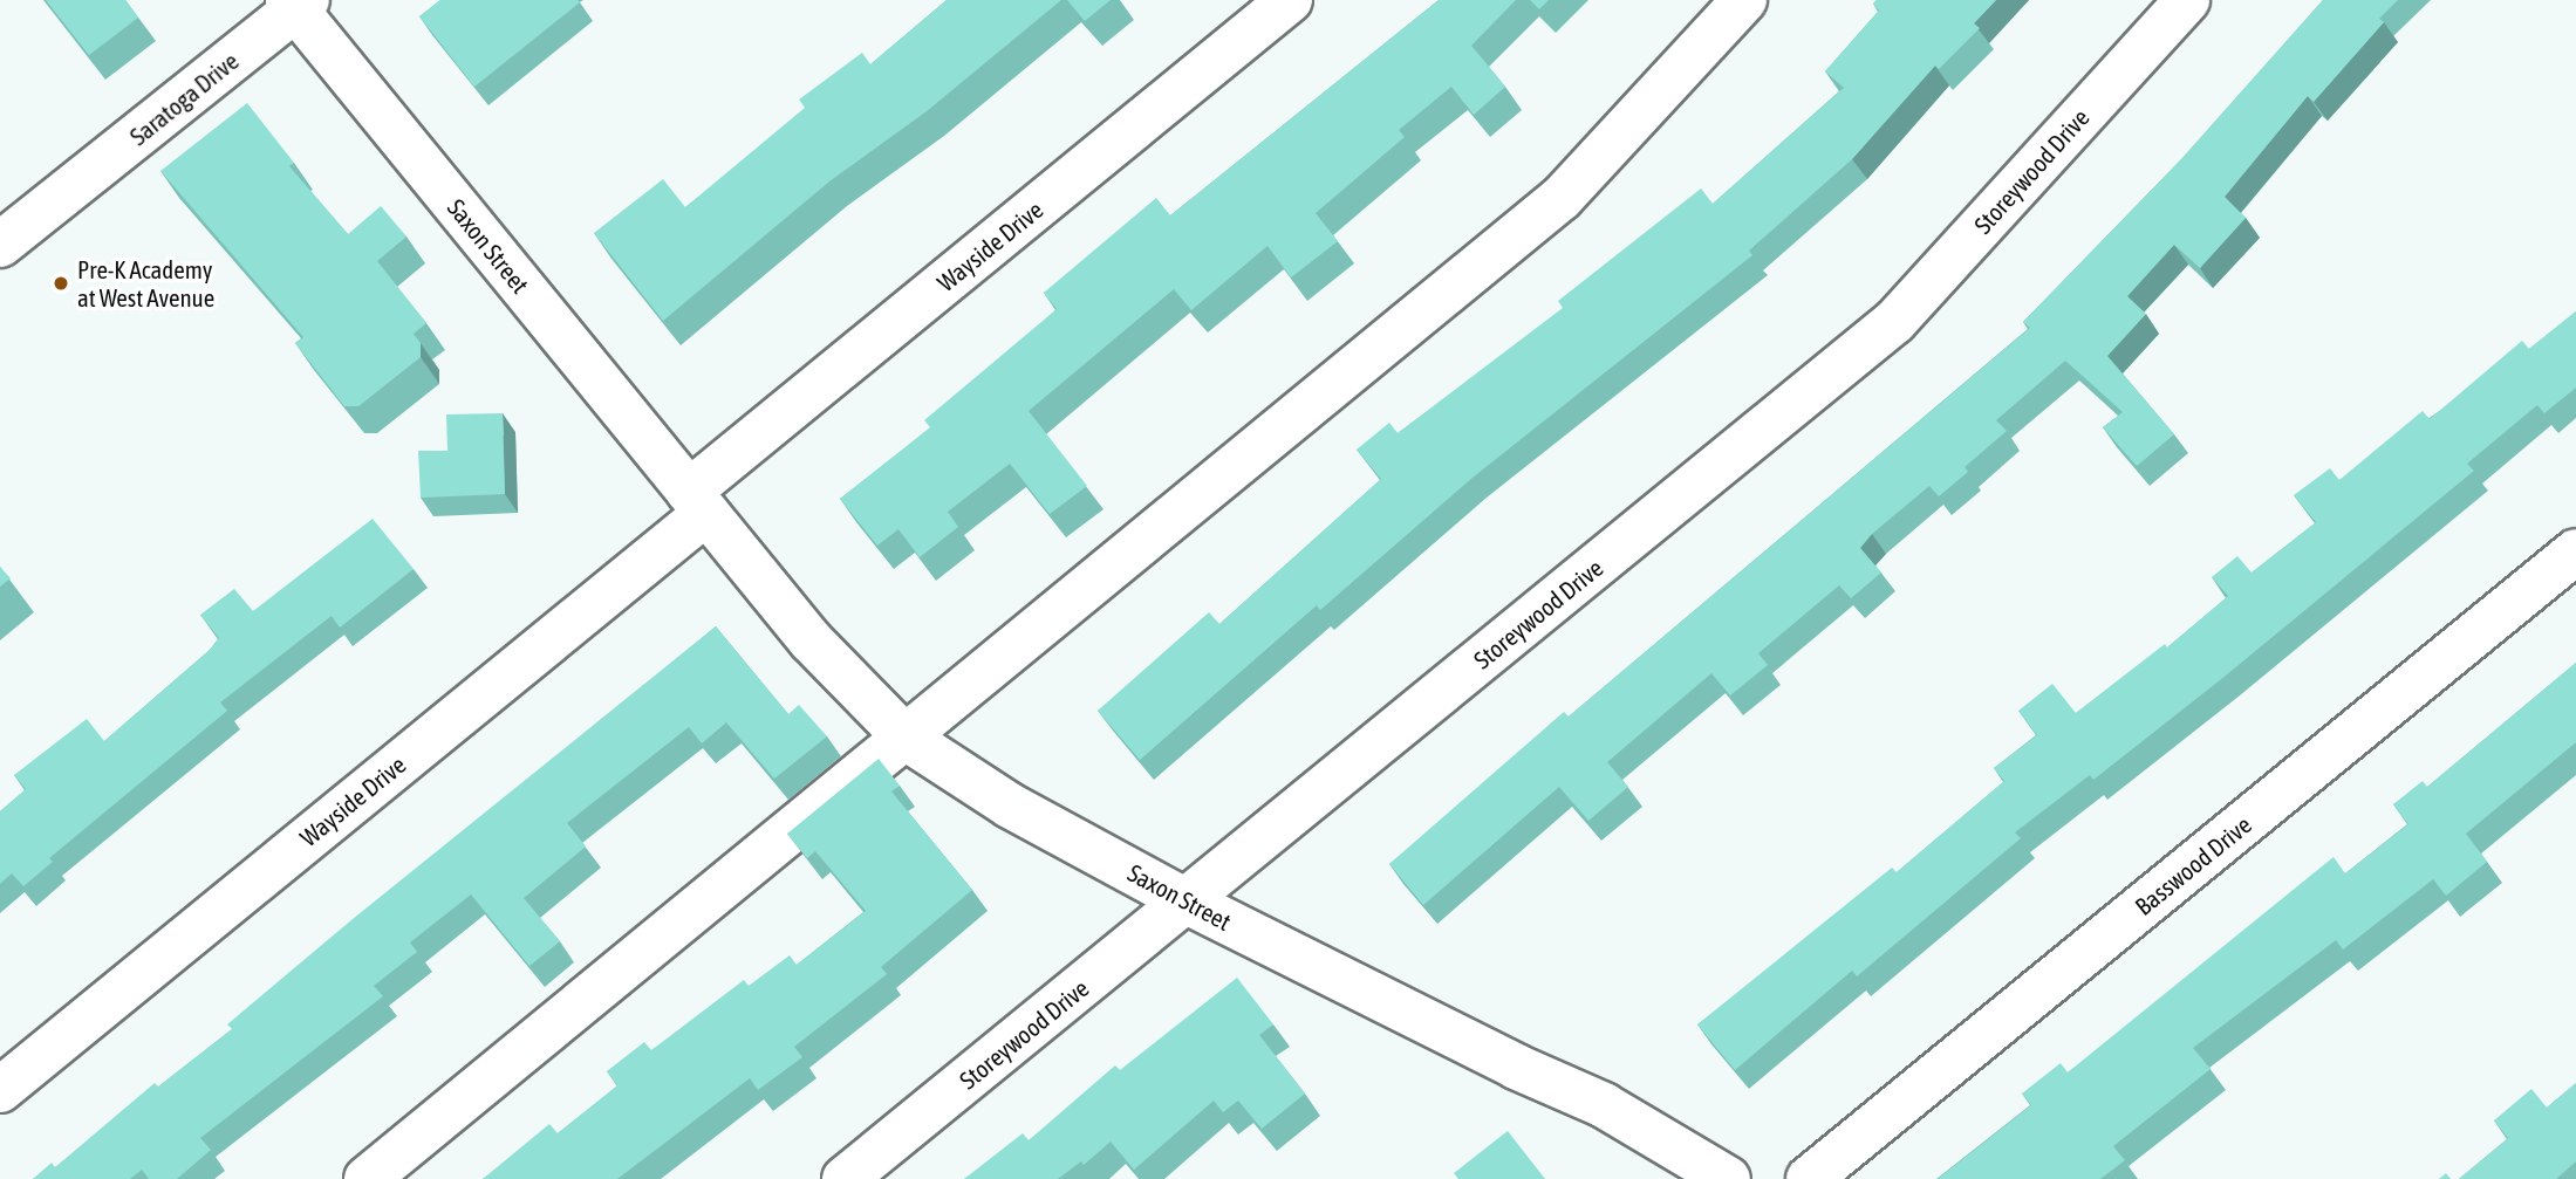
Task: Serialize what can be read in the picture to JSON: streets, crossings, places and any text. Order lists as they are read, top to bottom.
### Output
{
  "streets": {
    "street": [
      "Saratoga Drive",
      "Storeywood Drive",
      "Saxon Street",
      "Wayside Drive",
      "Basswood Drive"
    ]
  },
  "crossings": [
    ["Saratoga Drive", "Saxon Street"],
    ["Storeywood Drive", "Saxon Street"],
    ["Saxon Street", "Wayside Drive"]
  ],
  "places": ["Pre-K Academy at West Avenue"]
}
